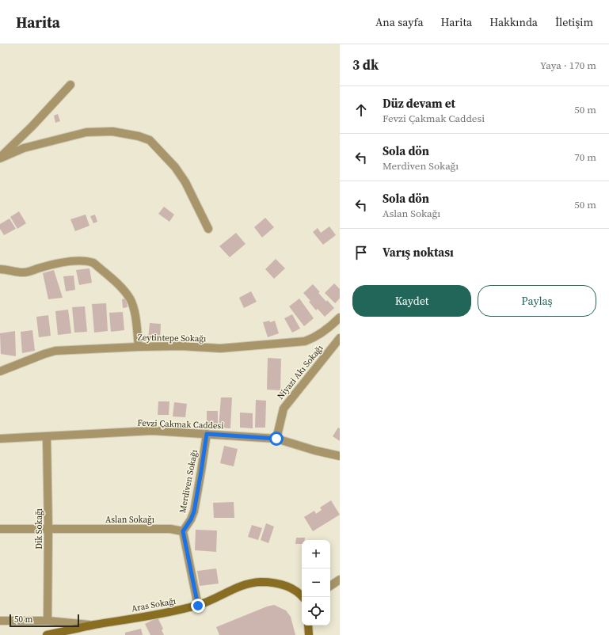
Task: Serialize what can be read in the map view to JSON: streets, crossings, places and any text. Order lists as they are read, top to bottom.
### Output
{
  "streets": {
    "main road": ["Aras Sokağı"],
    "street": [
      "Zeytintepe Sokağı",
      "Niyazi Akı Sokağı",
      "Fevzi Çakmak Caddesi",
      "Merdiven Sokağı",
      "Aslan Sokağı",
      "Dik Sokağı"
    ]
  },
  "crossings": [
    ["Niyazi Akı Sokağı", "Fevzi Çakmak Caddesi"],
    ["Fevzi Çakmak Caddesi", "Merdiven Sokağı"],
    ["Fevzi Çakmak Caddesi", "Dik Sokağı"],
    ["Merdiven Sokağı", "Aslan Sokağı"],
    ["Aslan Sokağı", "Dik Sokağı"]
  ],
  "scale_bar": "50 m",
  "page": {
    "header": "Harita",
    "nav": [
      "Ana sayfa",
      "Harita",
      "Hakkında",
      "İletişim"
    ],
    "heading": ["3 dk", "Yaya · 170 m"],
    "list": [
      ["Düz devam et", "Fevzi Çakmak Caddesi", "50 m"],
      ["Sola dön", "Merdiven Sokağı", "70 m"],
      ["Sola dön", "Aslan Sokağı", "50 m"],
      "Varış noktası"
    ],
    "buttons": ["Kaydet", "Paylaş"],
    "map_buttons": ["+", "−"],
    "scale": "50 m"
  }
}
